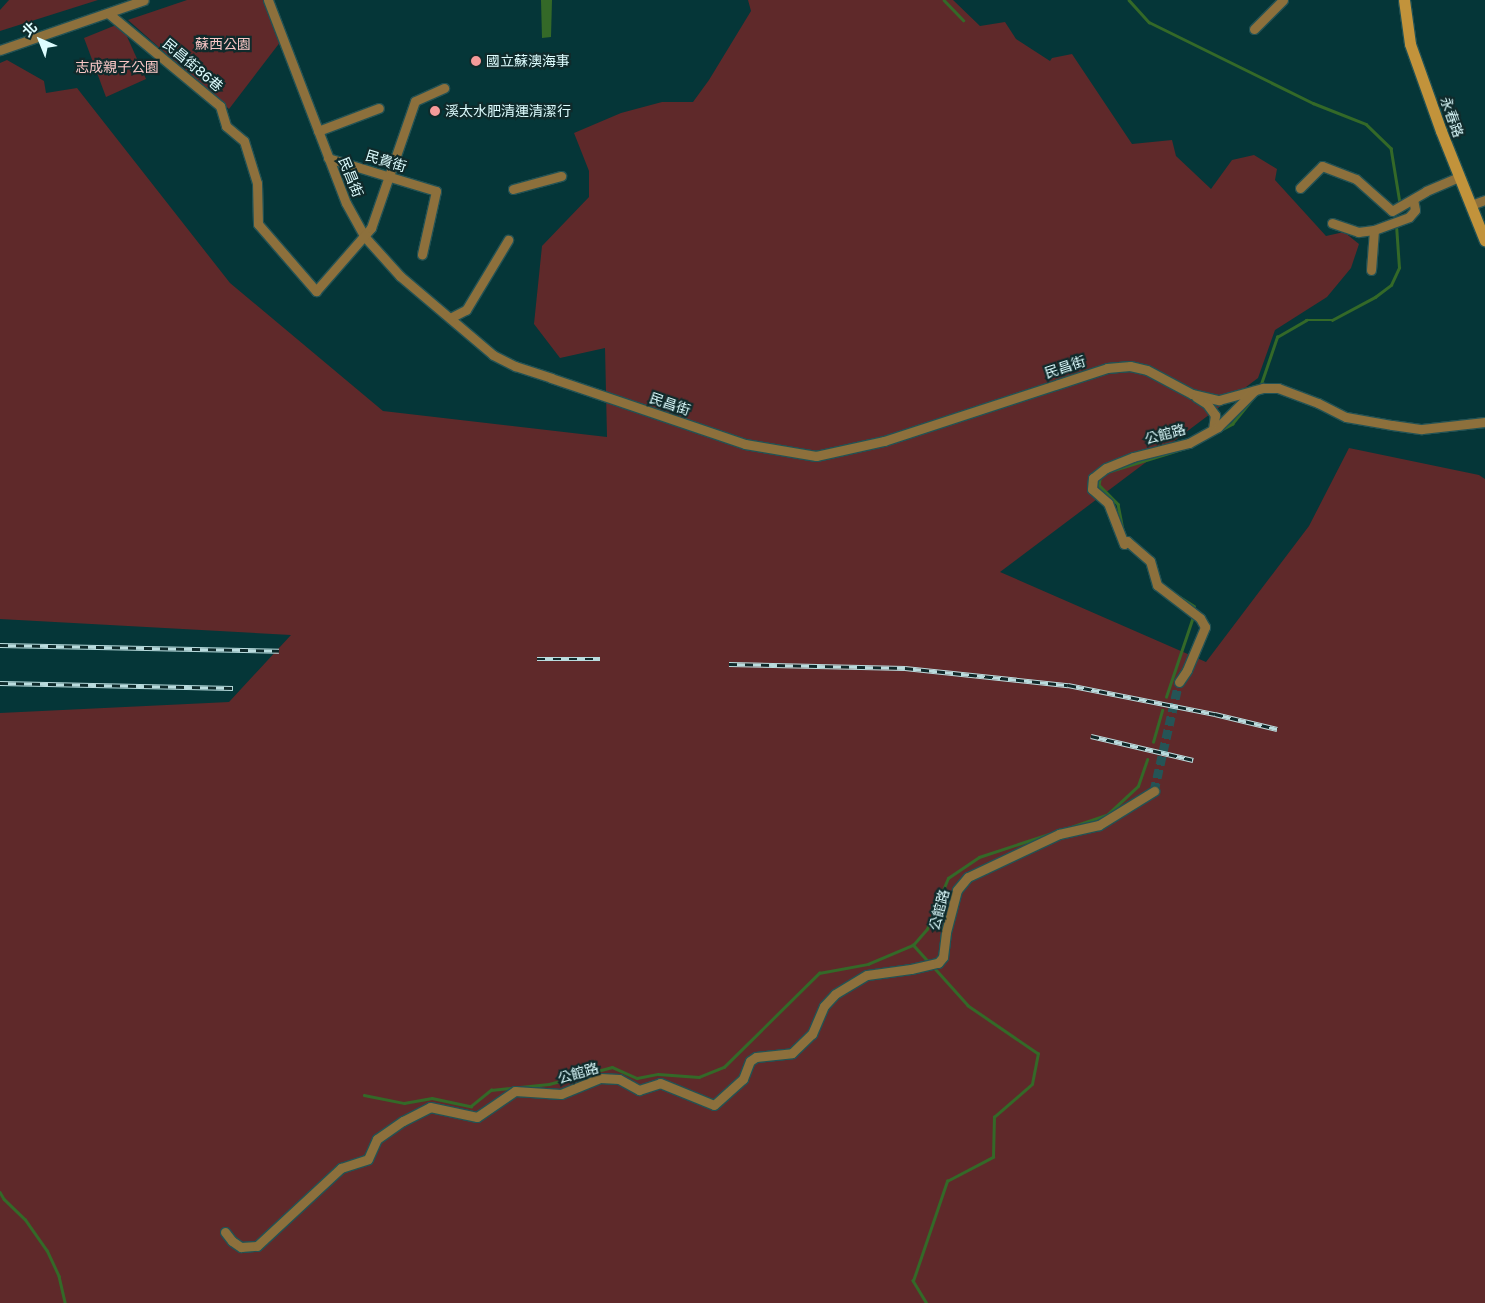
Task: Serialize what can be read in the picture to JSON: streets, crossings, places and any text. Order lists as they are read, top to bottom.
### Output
{
  "streets": {
    "street": [
      "民昌街86巷",
      "永春路",
      "民貴街",
      "民昌街",
      "公館路"
    ]
  },
  "crossings": [
    ["民昌街86巷", "民昌街"],
    ["民貴街", "民昌街"],
    ["民昌街", "公館路"]
  ],
  "parks": ["蘇西公園", "志成親子公園"],
  "places": ["國立蘇澳海事", "溪太水肥清運清潔行"],
  "north": "top left"
}
